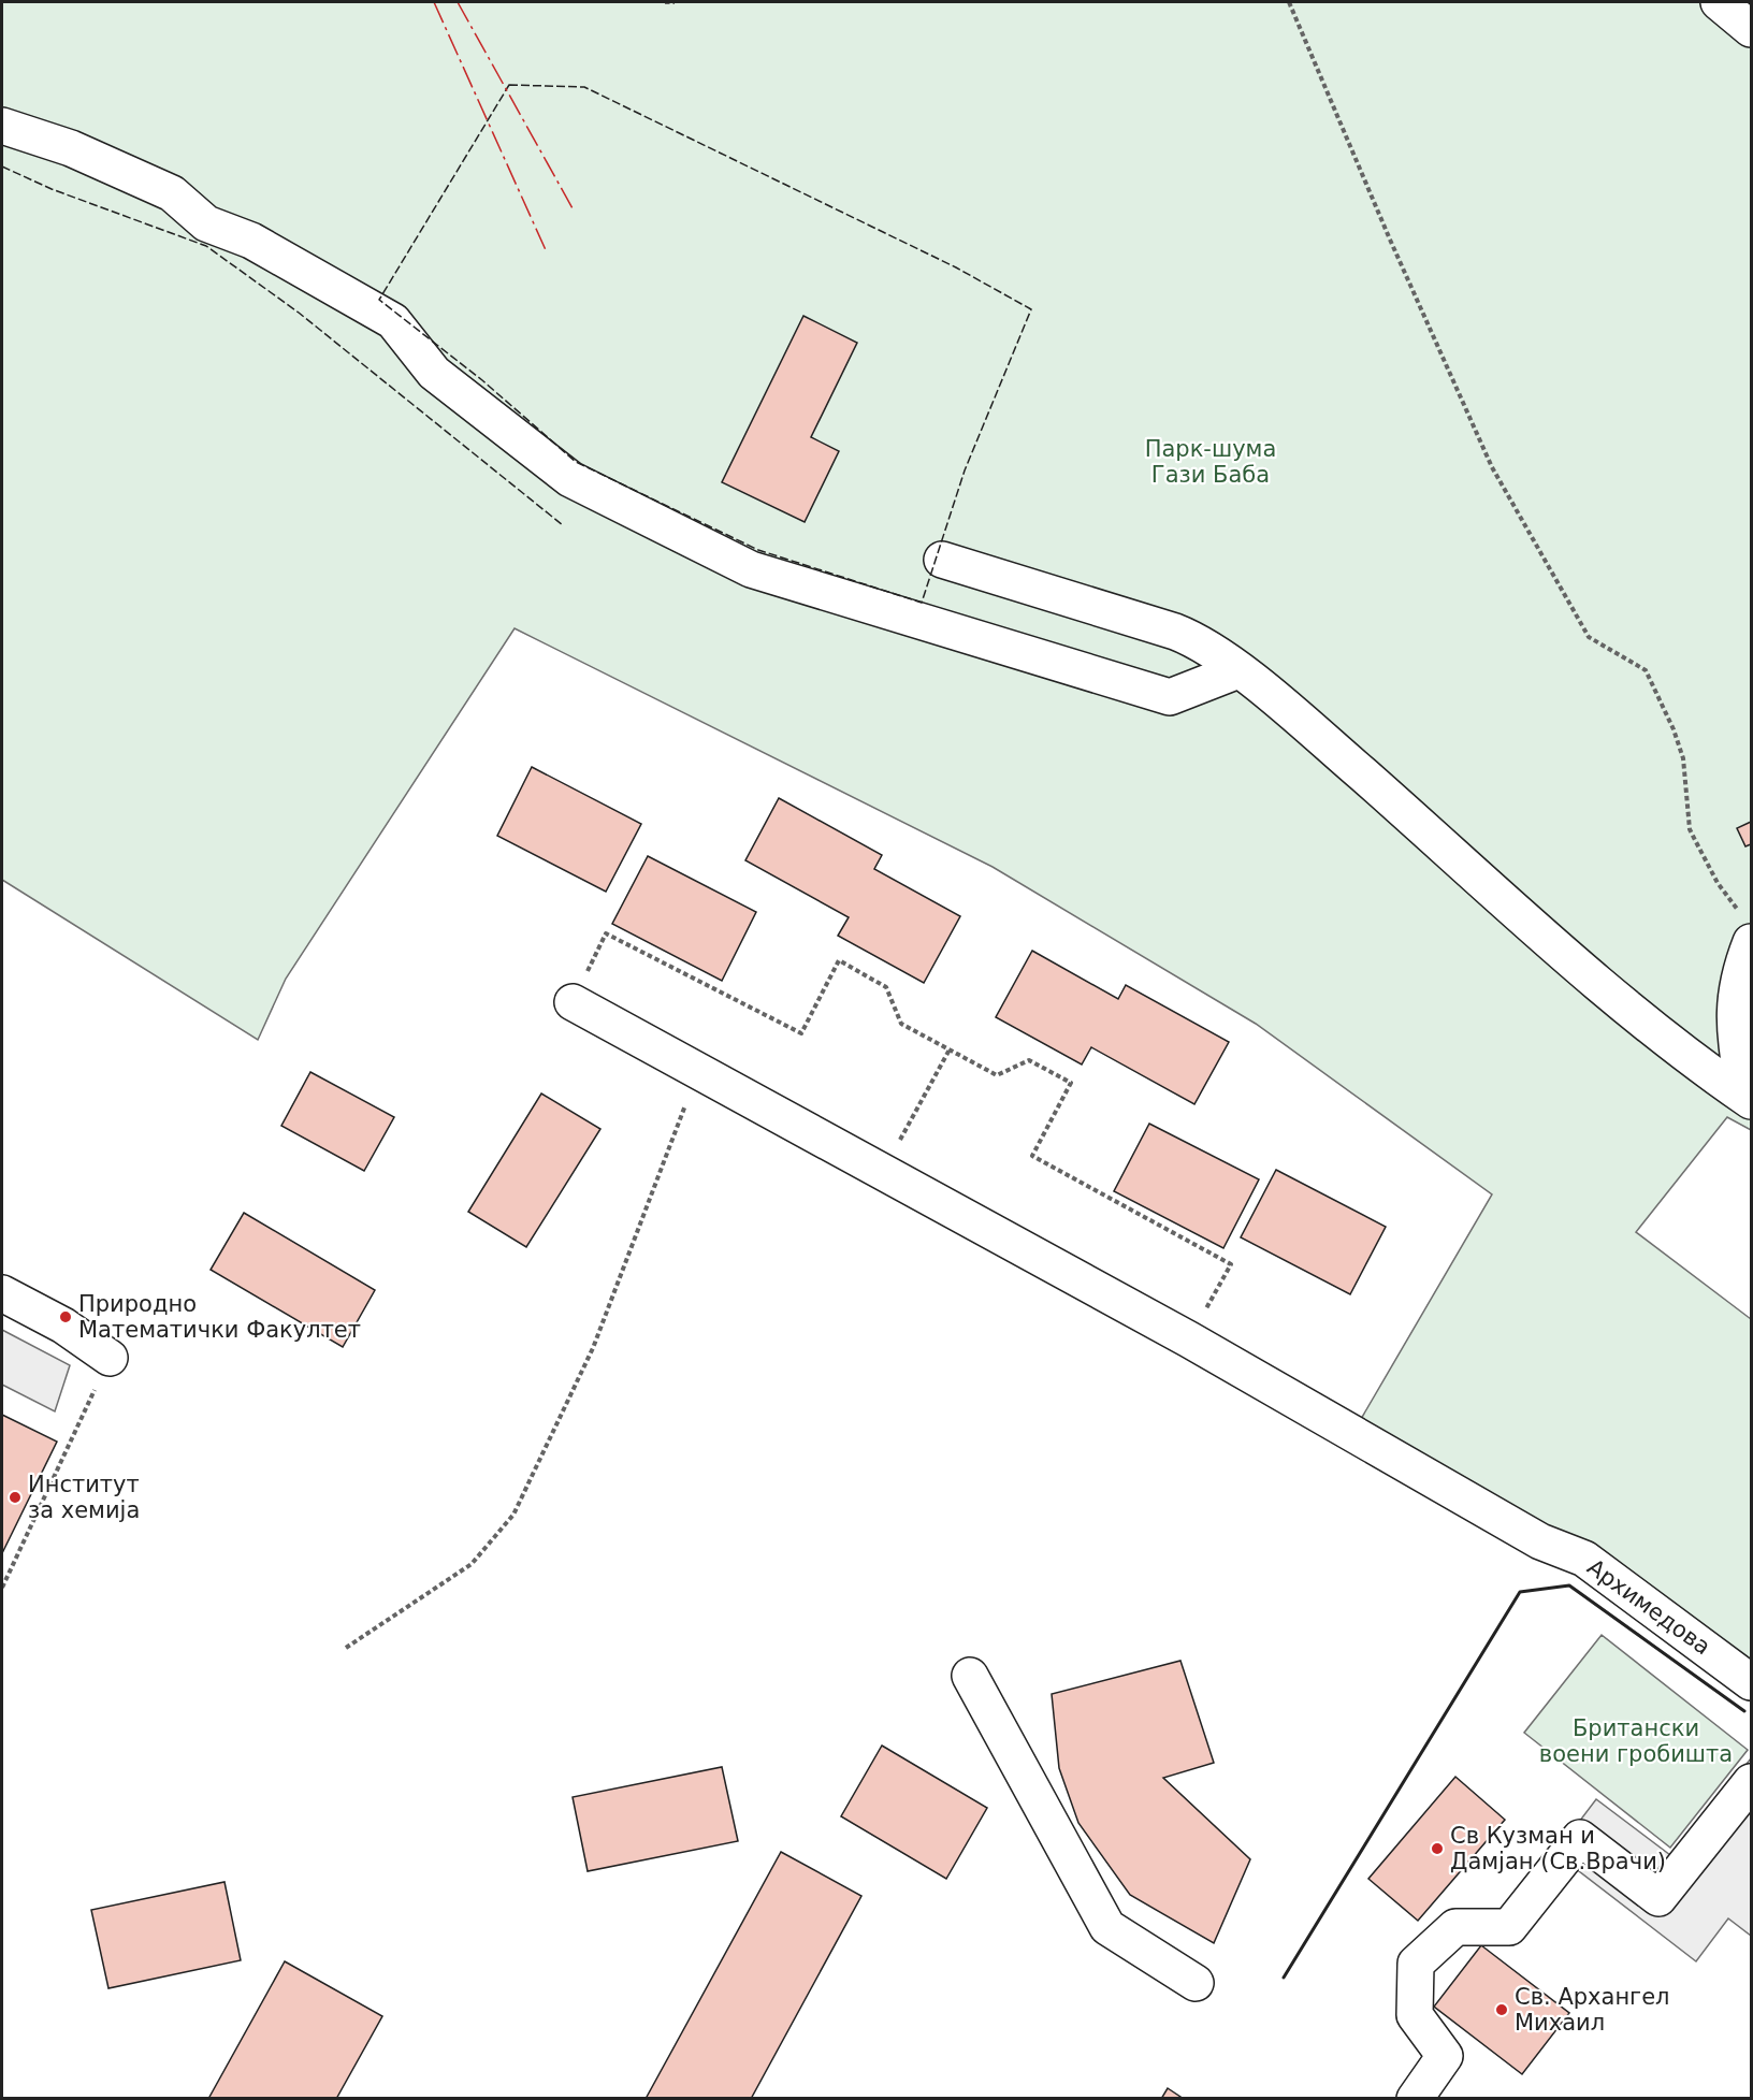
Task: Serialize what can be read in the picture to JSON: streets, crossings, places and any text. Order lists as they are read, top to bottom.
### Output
{
  "streets": {
    "street": ["Архимедова"]
  },
  "parks": ["Парк-шума Гази Баба", "Британски воени гробишта"],
  "places": [
    "Природно Математички Факултет",
    "Институт за хемија",
    "Св Кузман и Дамјан (Св.Врачи)",
    "Св. Архангел Михаил"
  ]
}
